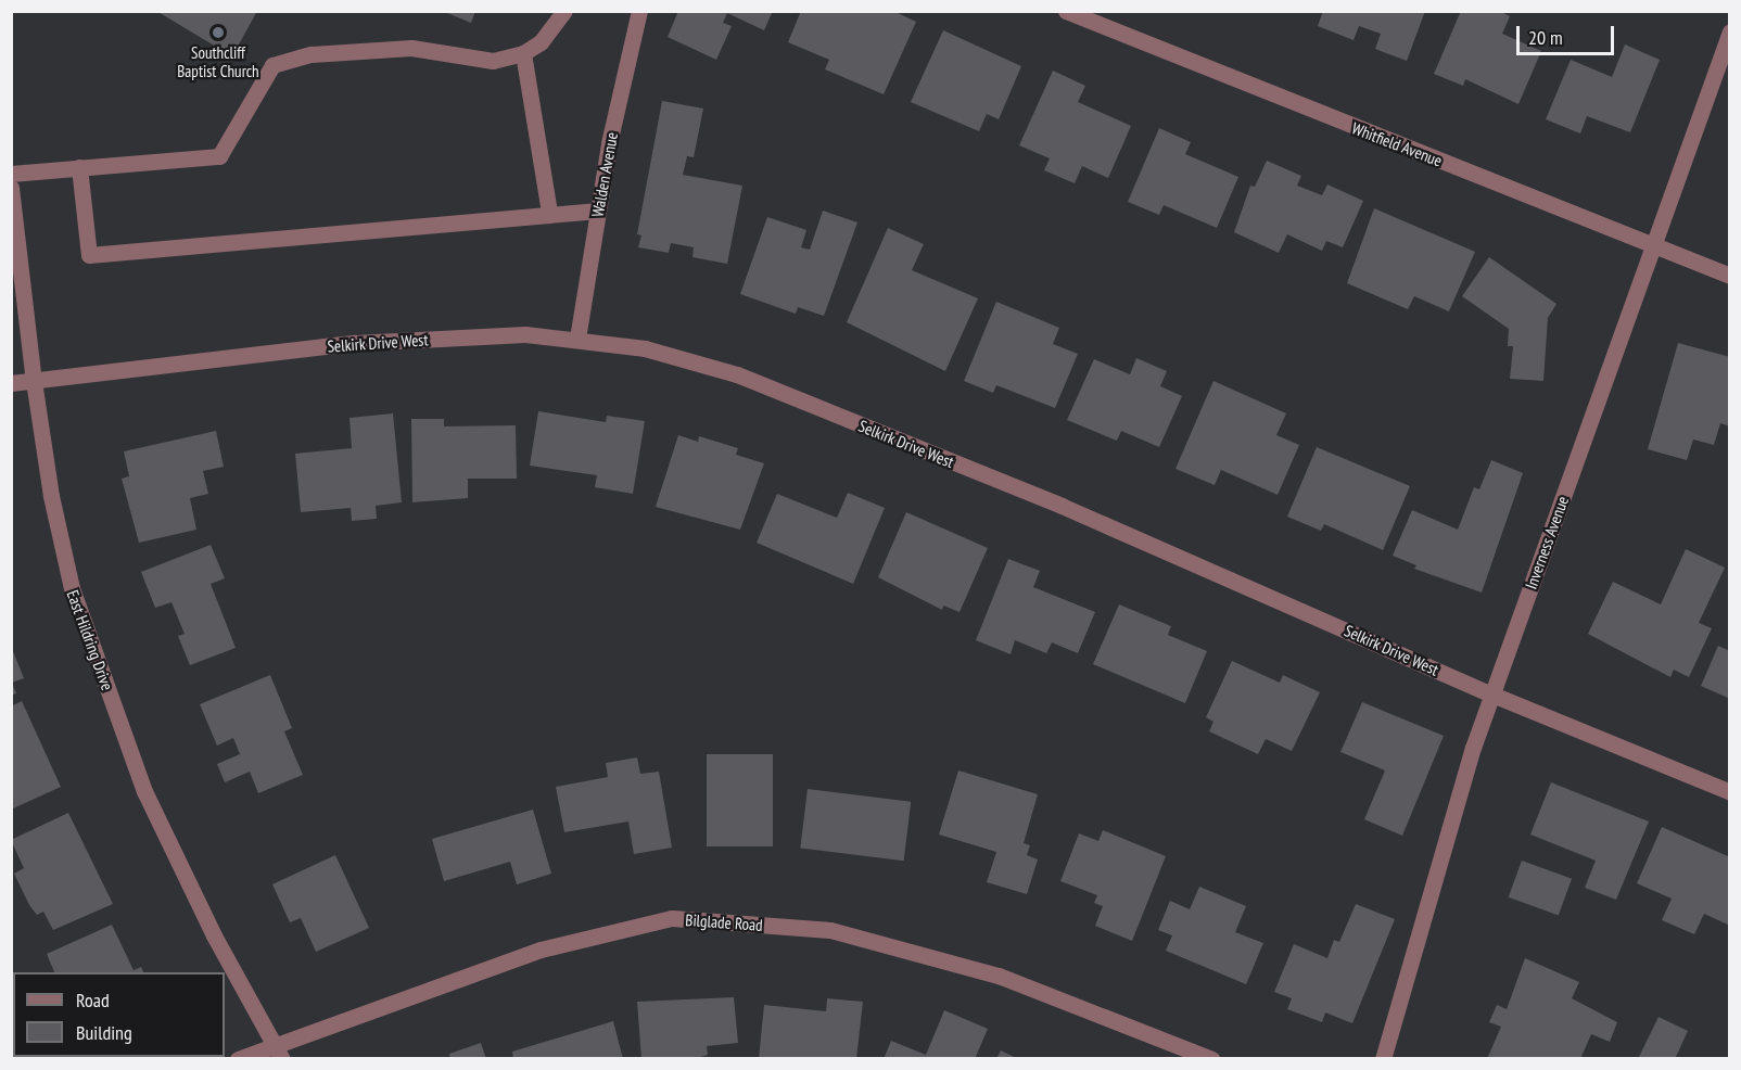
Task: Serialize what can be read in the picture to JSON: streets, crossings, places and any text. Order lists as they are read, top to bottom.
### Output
{
  "streets": {
    "street": [
      "Whitfield Avenue",
      "Walden Avenue",
      "Selkirk Drive West",
      "Inverness Avenue",
      "East Hildring Drive",
      "Bilglade Road"
    ]
  },
  "crossings": [
    ["Whitfield Avenue", "Inverness Avenue"],
    ["Walden Avenue", "Selkirk Drive West"],
    ["Selkirk Drive West", "Inverness Avenue"],
    ["Selkirk Drive West", "East Hildring Drive"],
    ["East Hildring Drive", "Bilglade Road"]
  ],
  "places": ["Southcliff Baptist Church"],
  "legend": ["Road", "Building"],
  "scale_bar": "20 m"
}
